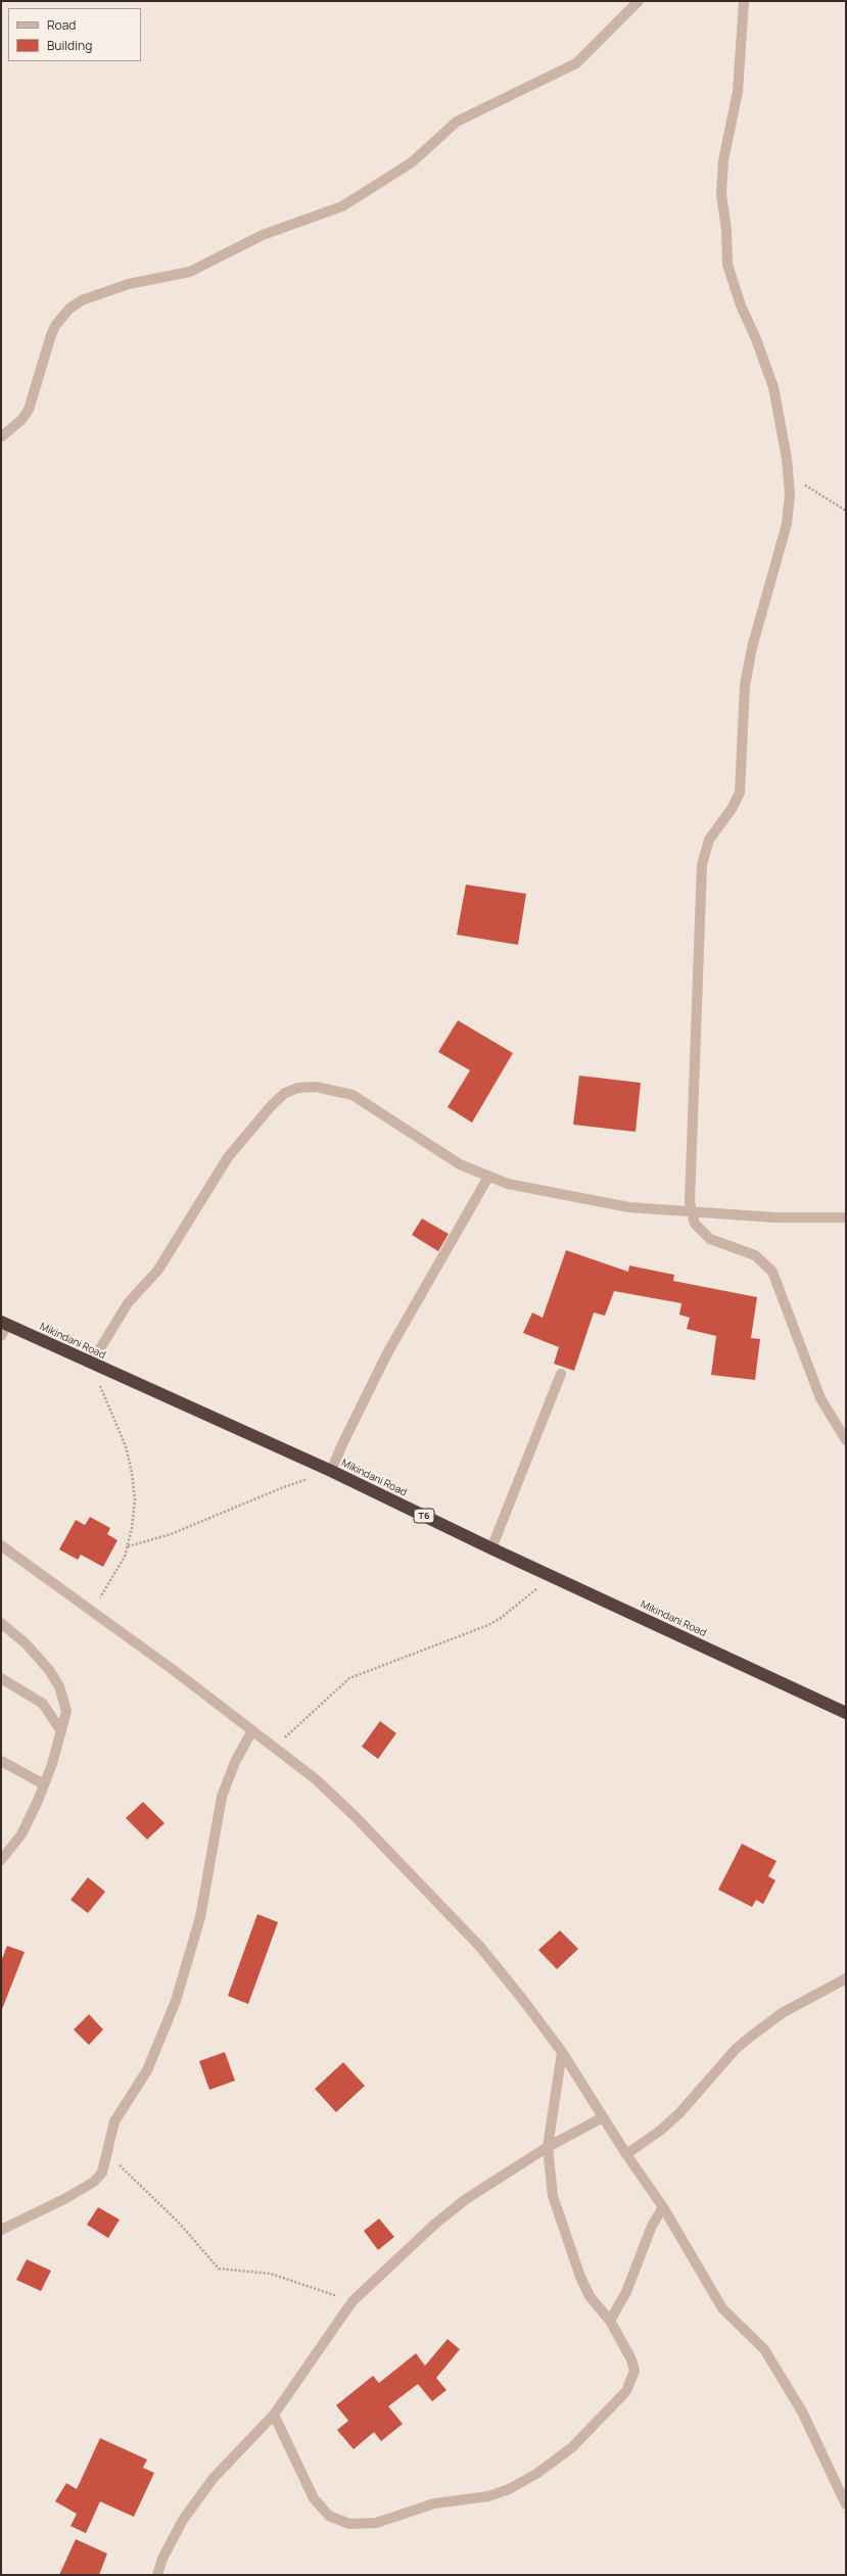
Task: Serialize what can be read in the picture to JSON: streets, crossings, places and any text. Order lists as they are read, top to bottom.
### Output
{
  "streets": {
    "highway": ["Mikindani Road", "T6"]
  },
  "legend": ["Road", "Building"]
}
